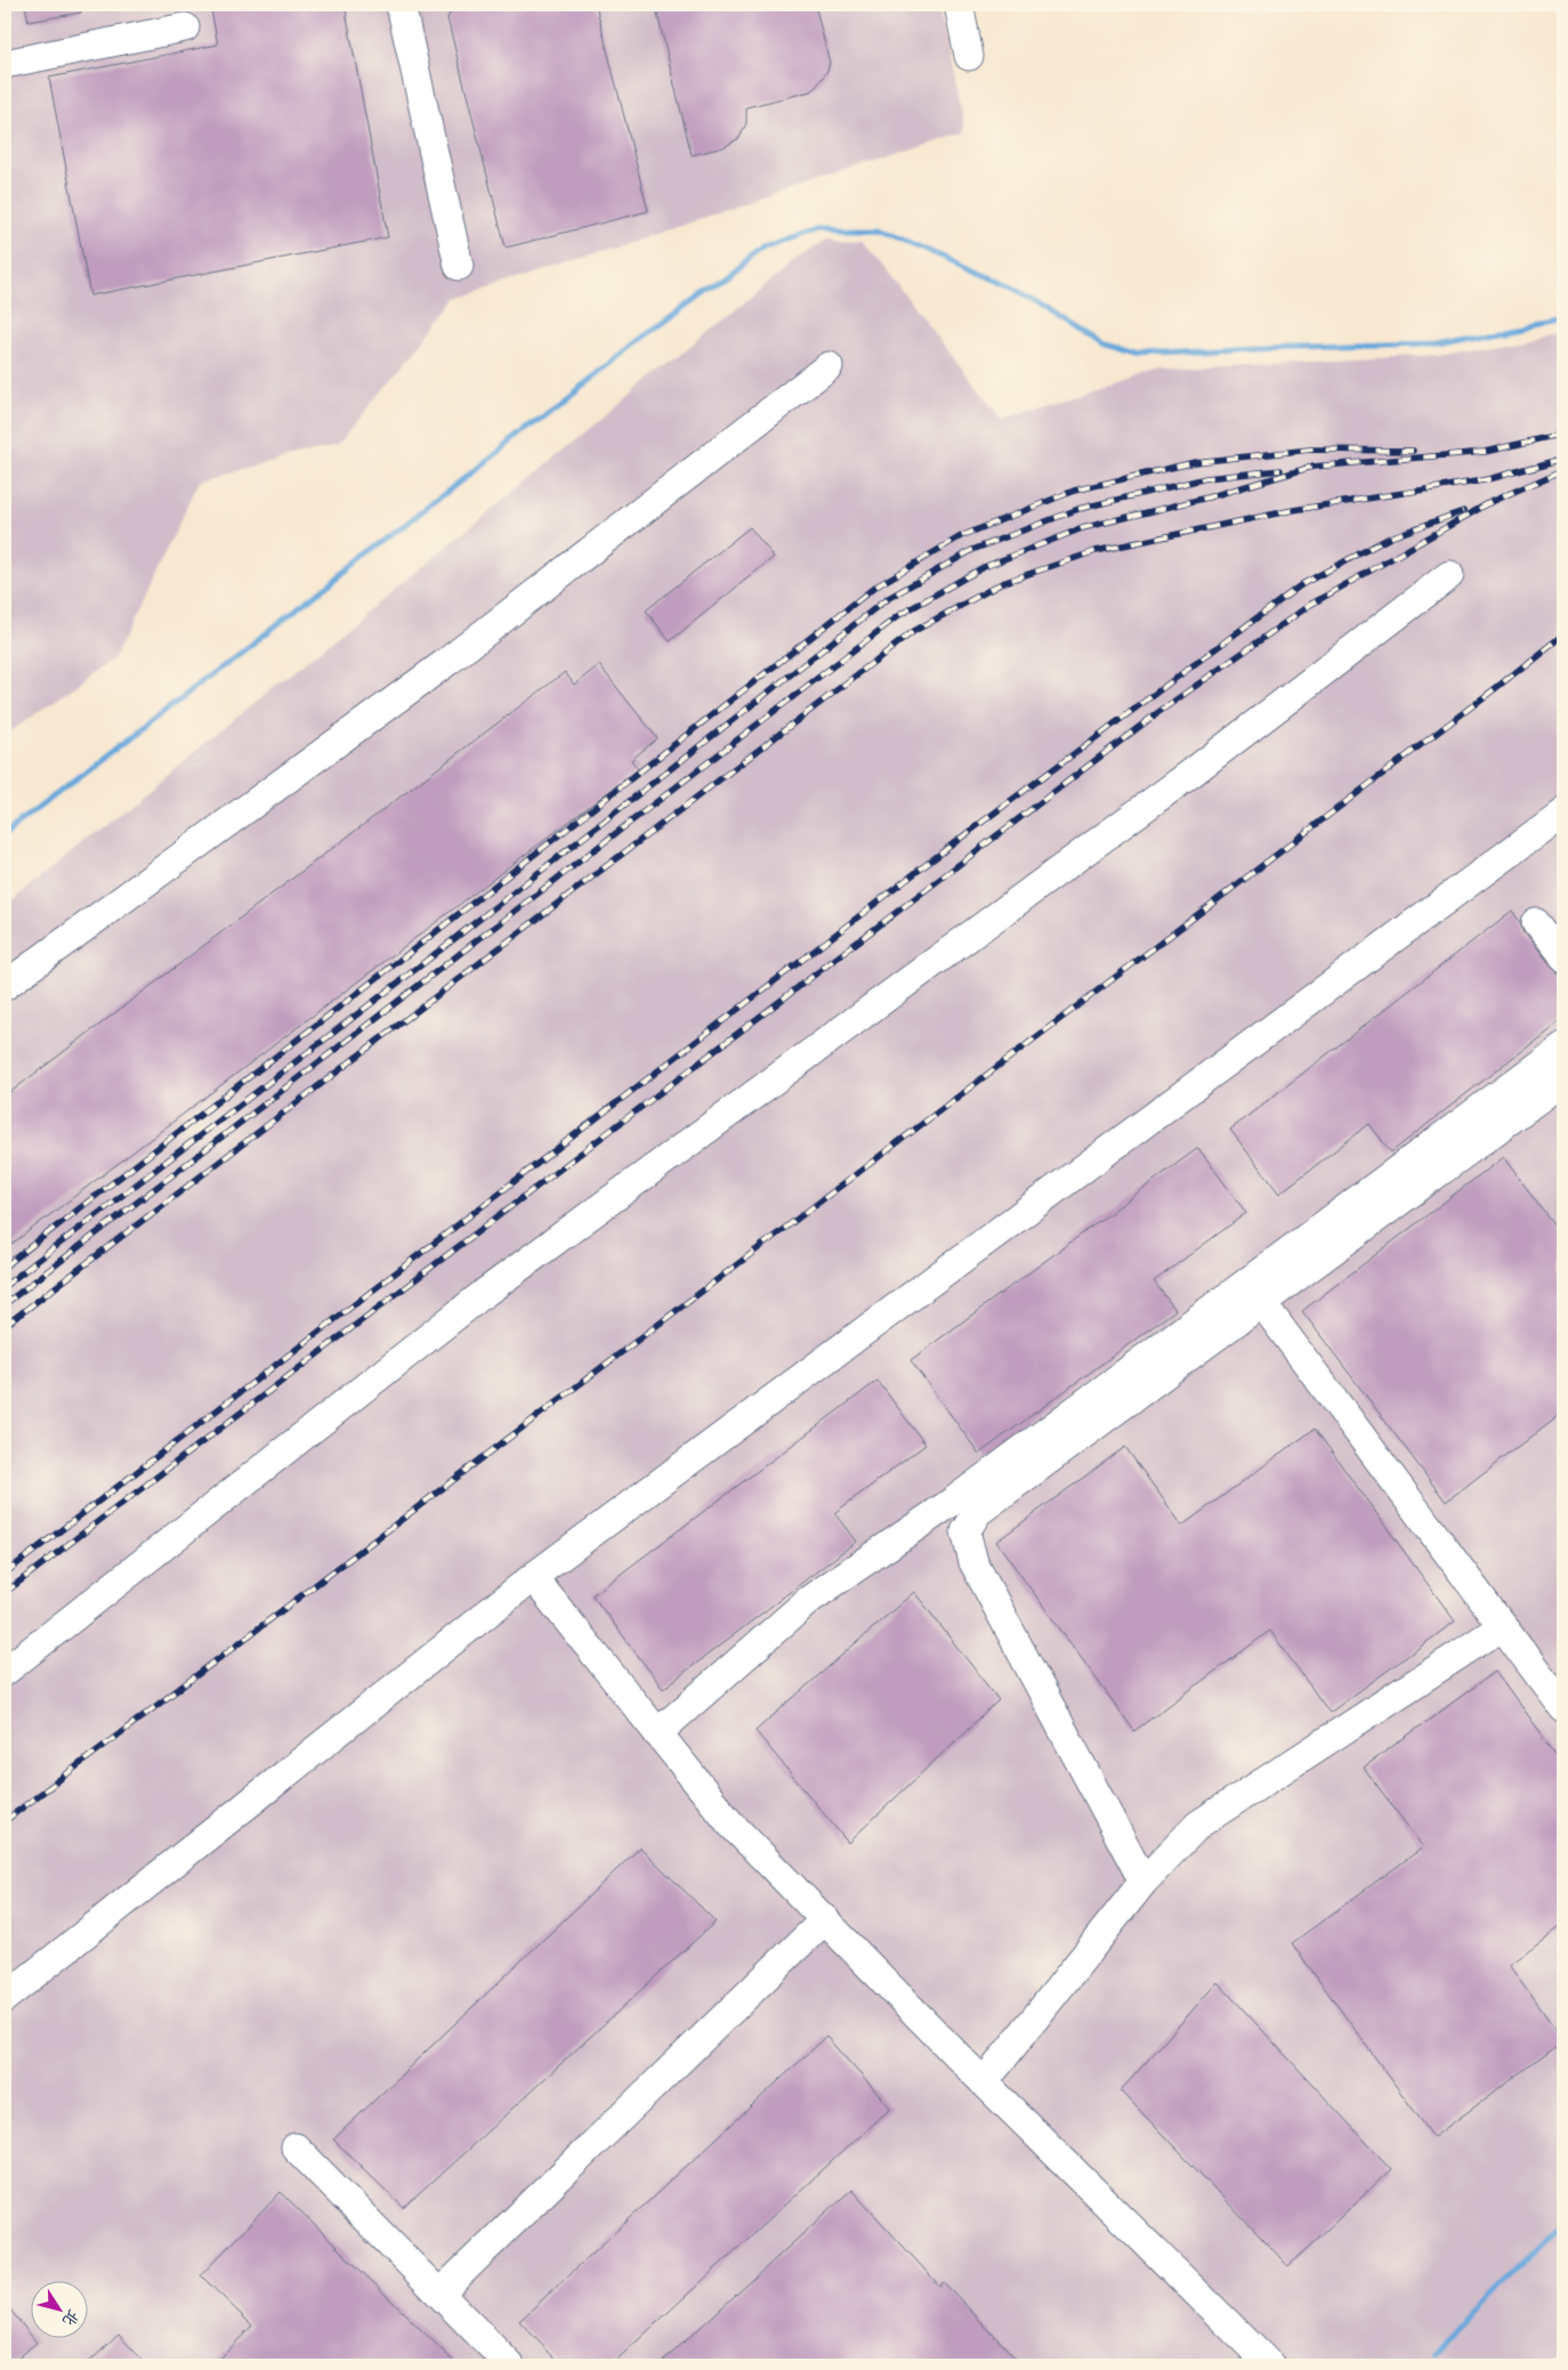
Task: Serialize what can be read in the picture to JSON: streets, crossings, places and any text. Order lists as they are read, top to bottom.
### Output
{
  "north": "bottom right"
}
